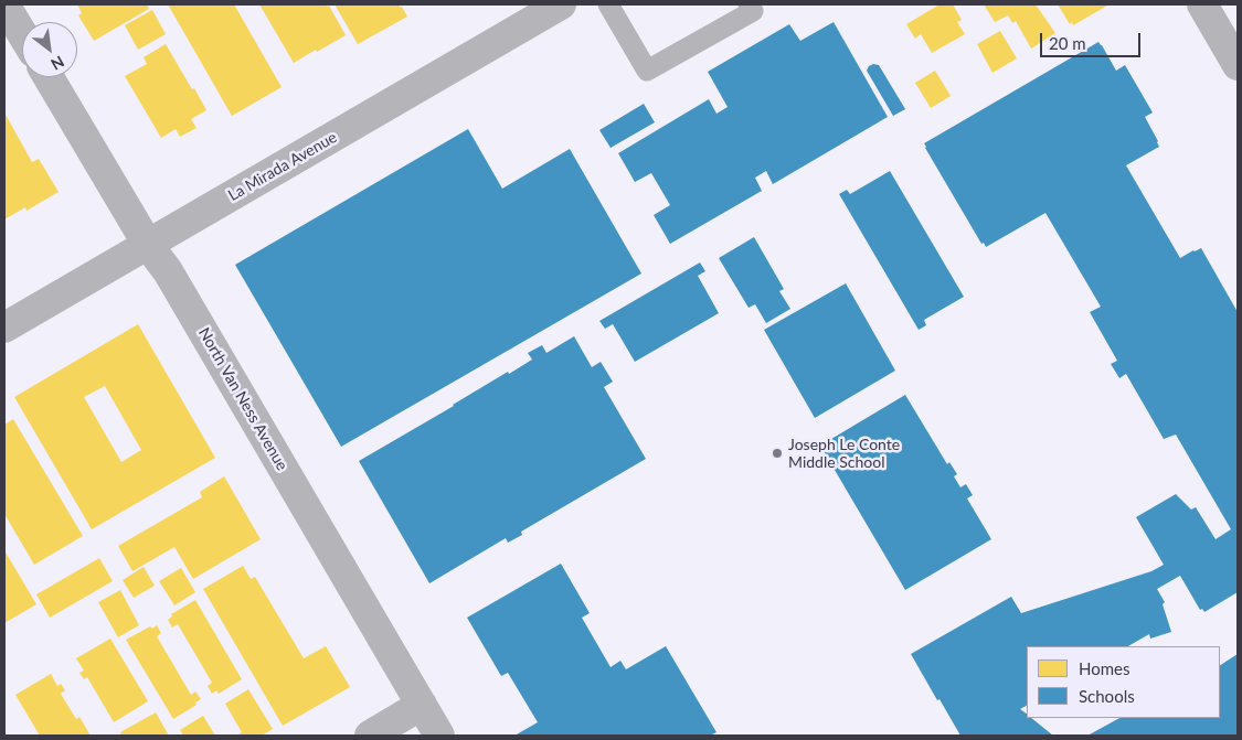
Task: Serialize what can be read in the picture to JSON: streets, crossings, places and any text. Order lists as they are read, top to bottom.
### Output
{
  "streets": {
    "street": ["La Mirada Avenue", "North Van Ness Avenue"]
  },
  "crossings": [
    ["La Mirada Avenue", "North Van Ness Avenue"]
  ],
  "places": ["Joseph Le Conte Middle School"],
  "legend": ["Homes", "Schools"],
  "scale_bar": "20 m",
  "north": "bottom right"
}
